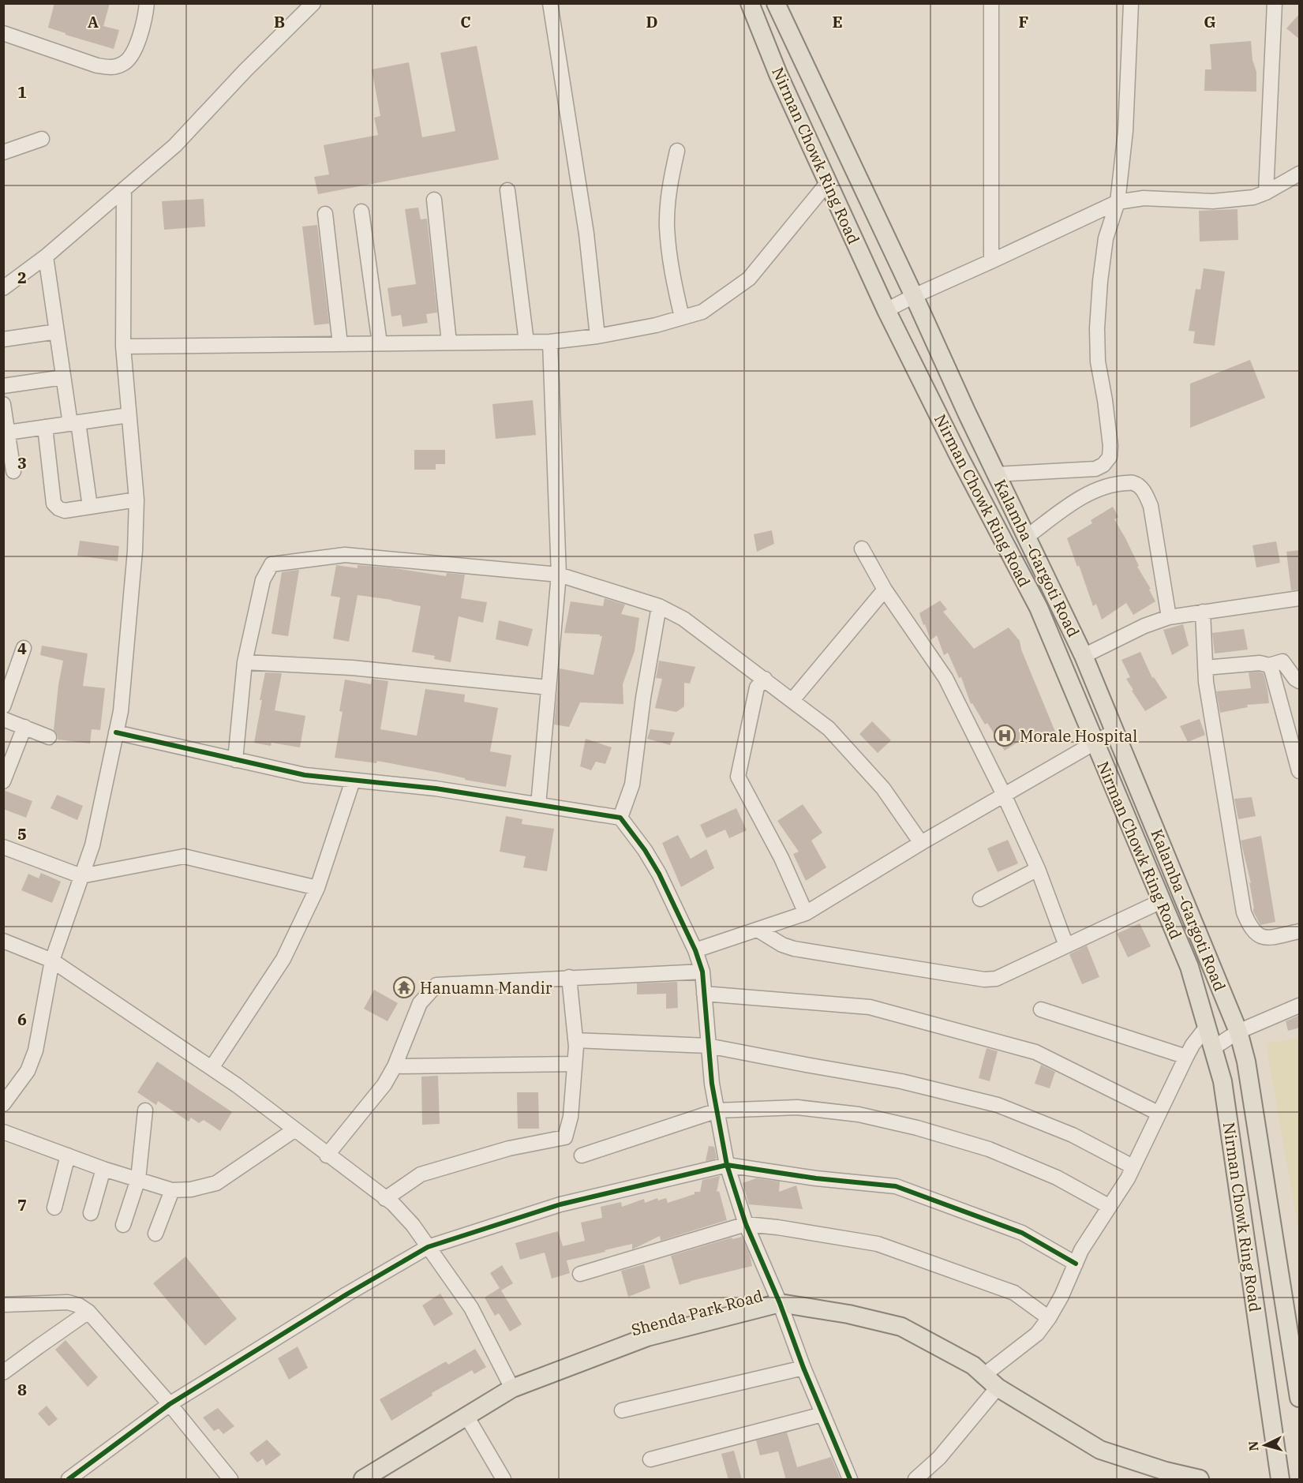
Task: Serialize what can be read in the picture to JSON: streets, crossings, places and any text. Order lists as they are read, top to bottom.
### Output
{
  "streets": {
    "main road": ["Nirman Chowk Ring Road", "Kalamba -Gargoti Road", "Shenda Park Road"]
  },
  "places": {
    "hospital": ["Morale Hospital"],
    "temple": ["Hanuamn Mandir"]
  },
  "north": "left",
  "grid": {
    "columns": [
      "A",
      "B",
      "C",
      "D",
      "E",
      "F",
      "G"
    ],
    "rows": [
      "1",
      "2",
      "3",
      "4",
      "5",
      "6",
      "7",
      "8"
    ]
  }
}
